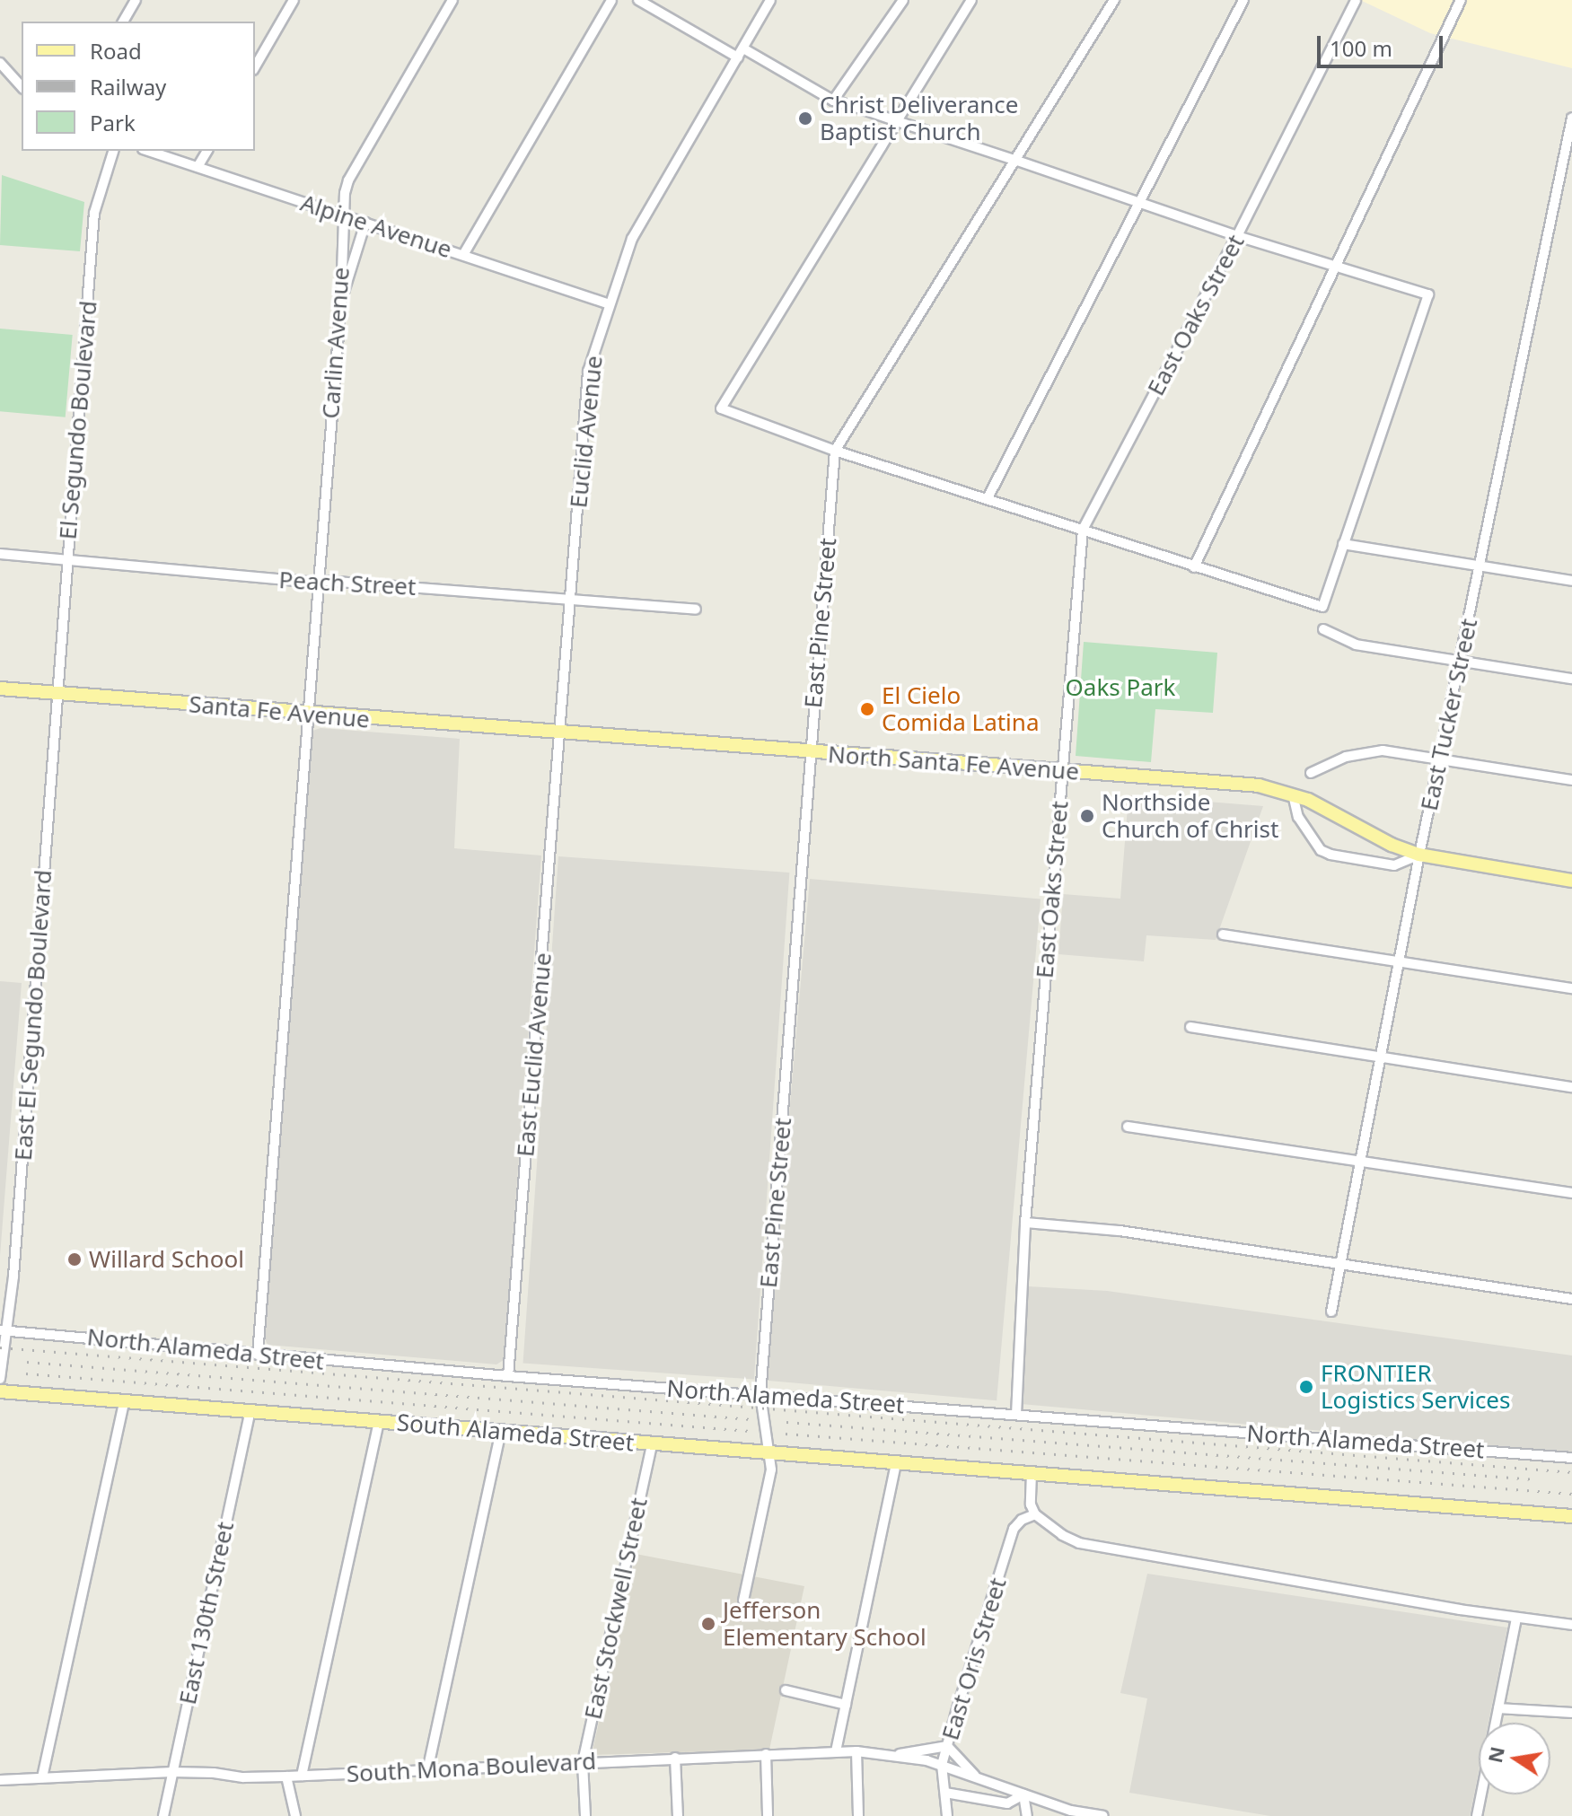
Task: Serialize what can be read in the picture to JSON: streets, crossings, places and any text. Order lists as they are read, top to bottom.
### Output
{
  "streets": {
    "main road": ["Santa Fe Avenue", "North Santa Fe Avenue", "South Alameda Street"],
    "street": [
      "Alpine Avenue",
      "East Oaks Street",
      "Carlin Avenue",
      "El Segundo Boulevard",
      "Euclid Avenue",
      "Peach Street",
      "East Pine Street",
      "East Tucker Street",
      "East El Segundo Boulevard",
      "East Euclid Avenue",
      "North Alameda Street",
      "East Stockwell Street",
      "East 130th Street",
      "East Oris Street",
      "South Mona Boulevard"
    ]
  },
  "crossings": [
    ["Alpine Avenue", "Carlin Avenue"],
    ["Alpine Avenue", "Euclid Avenue"],
    ["East Oaks Street", "North Santa Fe Avenue"],
    ["East Oaks Street", "North Alameda Street"],
    ["Carlin Avenue", "Peach Street"],
    ["Carlin Avenue", "Santa Fe Avenue"],
    ["Carlin Avenue", "North Alameda Street"],
    ["El Segundo Boulevard", "Peach Street"],
    ["El Segundo Boulevard", "Santa Fe Avenue"],
    ["El Segundo Boulevard", "East El Segundo Boulevard"],
    ["Euclid Avenue", "Peach Street"],
    ["Euclid Avenue", "Santa Fe Avenue"],
    ["Euclid Avenue", "North Santa Fe Avenue"],
    ["Euclid Avenue", "East Euclid Avenue"],
    ["East Pine Street", "North Santa Fe Avenue"],
    ["East Pine Street", "North Alameda Street"],
    ["East Pine Street", "South Alameda Street"],
    ["Santa Fe Avenue", "North Santa Fe Avenue"],
    ["Santa Fe Avenue", "East El Segundo Boulevard"],
    ["Santa Fe Avenue", "East Euclid Avenue"],
    ["East Tucker Street", "North Santa Fe Avenue"],
    ["North Santa Fe Avenue", "East Euclid Avenue"],
    ["East El Segundo Boulevard", "North Alameda Street"],
    ["East Euclid Avenue", "North Alameda Street"],
    ["South Alameda Street", "East Stockwell Street"],
    ["South Alameda Street", "East 130th Street"],
    ["East Stockwell Street", "South Mona Boulevard"],
    ["East 130th Street", "South Mona Boulevard"],
    ["East Oris Street", "South Mona Boulevard"]
  ],
  "parks": ["Oaks Park"],
  "places": [
    "Christ Deliverance Baptist Church",
    "El Cielo Comida Latina",
    "Northside Church of Christ",
    "Willard School",
    "FRONTIER Logistics Services",
    "Jefferson Elementary School"
  ],
  "legend": ["Road", "Railway", "Park"],
  "scale_bar": "100 m",
  "north": "left"
}
